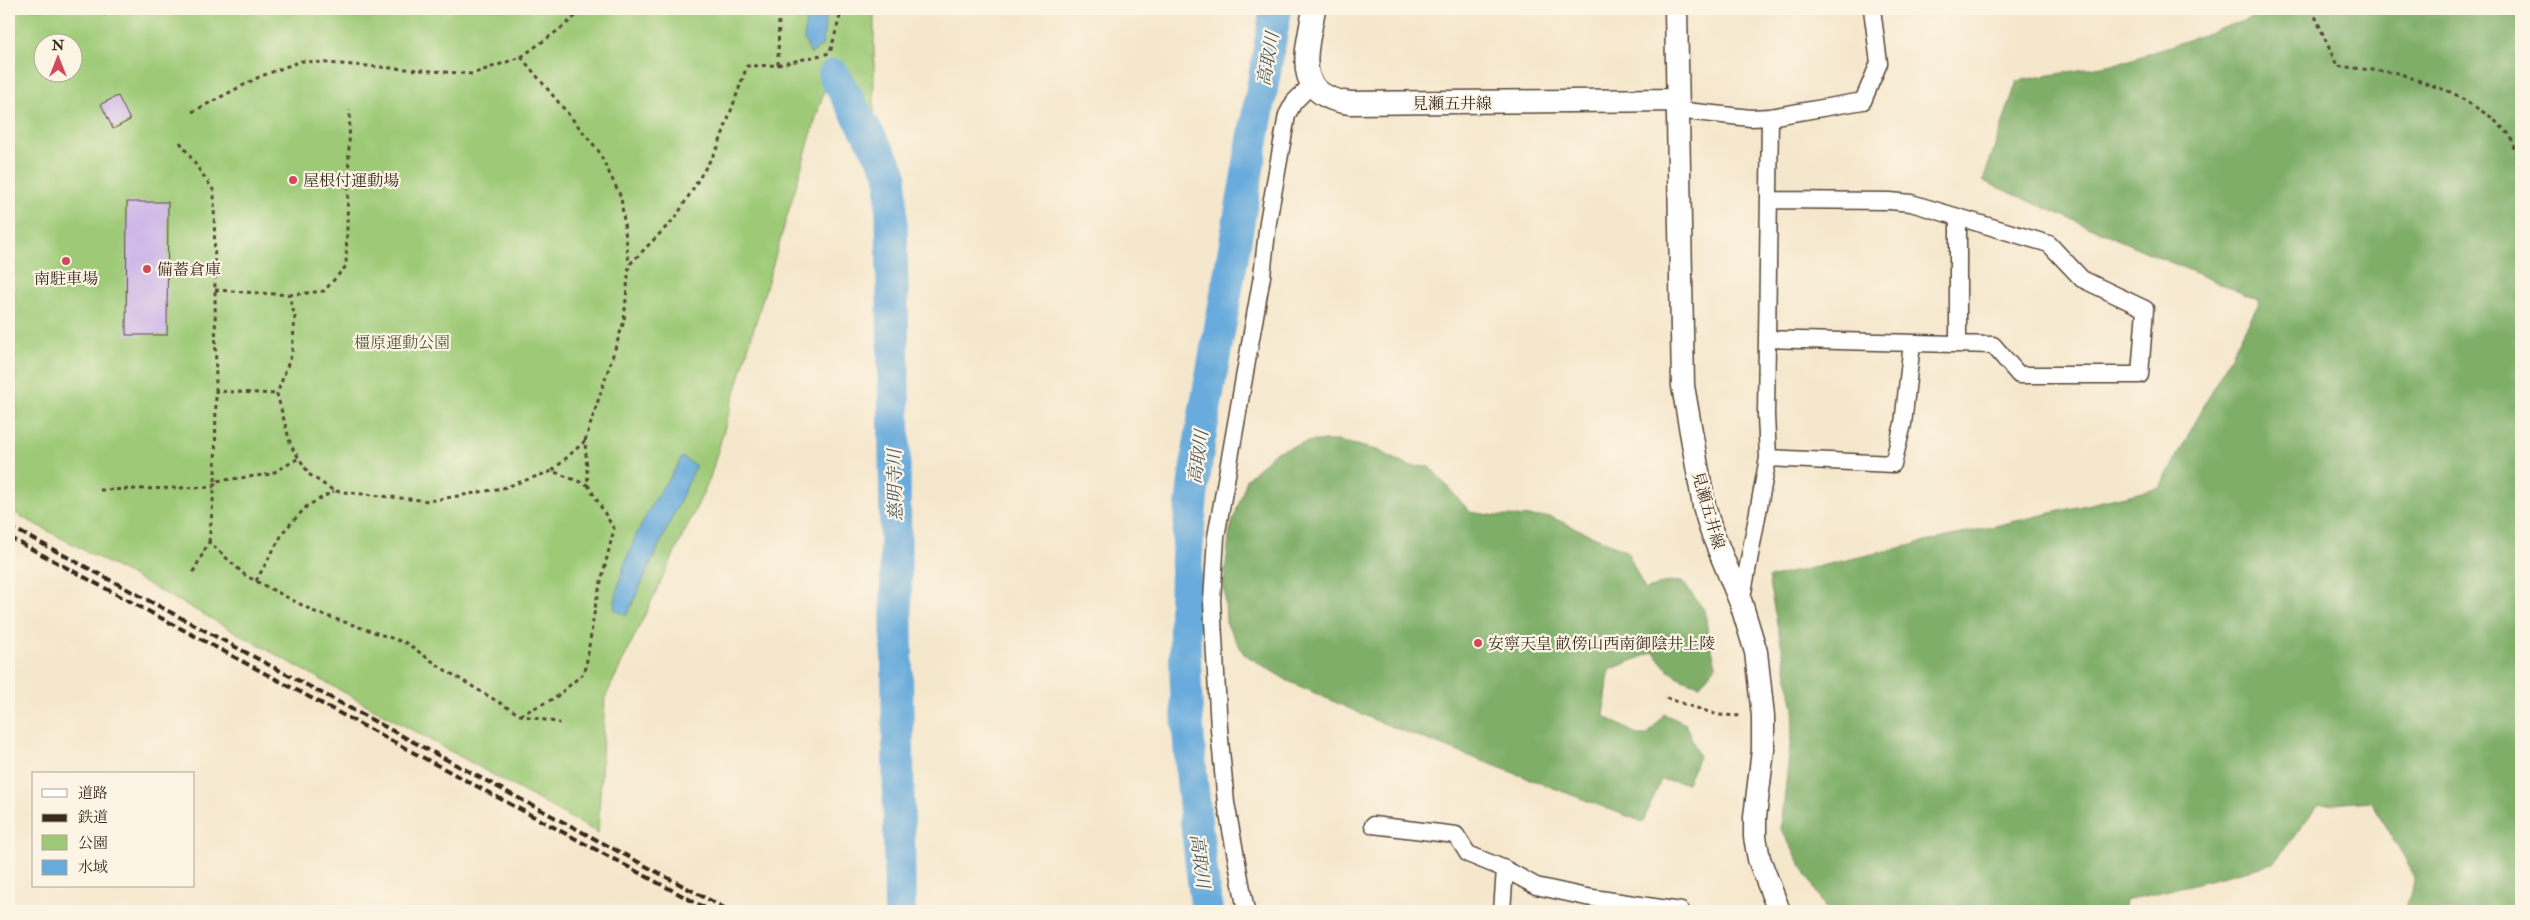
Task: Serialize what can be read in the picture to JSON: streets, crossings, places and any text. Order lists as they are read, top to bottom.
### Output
{
  "streets": {
    "main road": ["見瀬五井線"]
  },
  "water": ["高取川", "慈明寺川"],
  "parks": ["橿原運動公園"],
  "places": [
    "屋根付運動場",
    "南駐車場",
    "備蓄倉庫",
    "安寧天皇 畝傍山西南御陰井上陵"
  ],
  "legend": [
    "道路",
    "鉄道",
    "公園",
    "水域"
  ],
  "north": "top"
}
